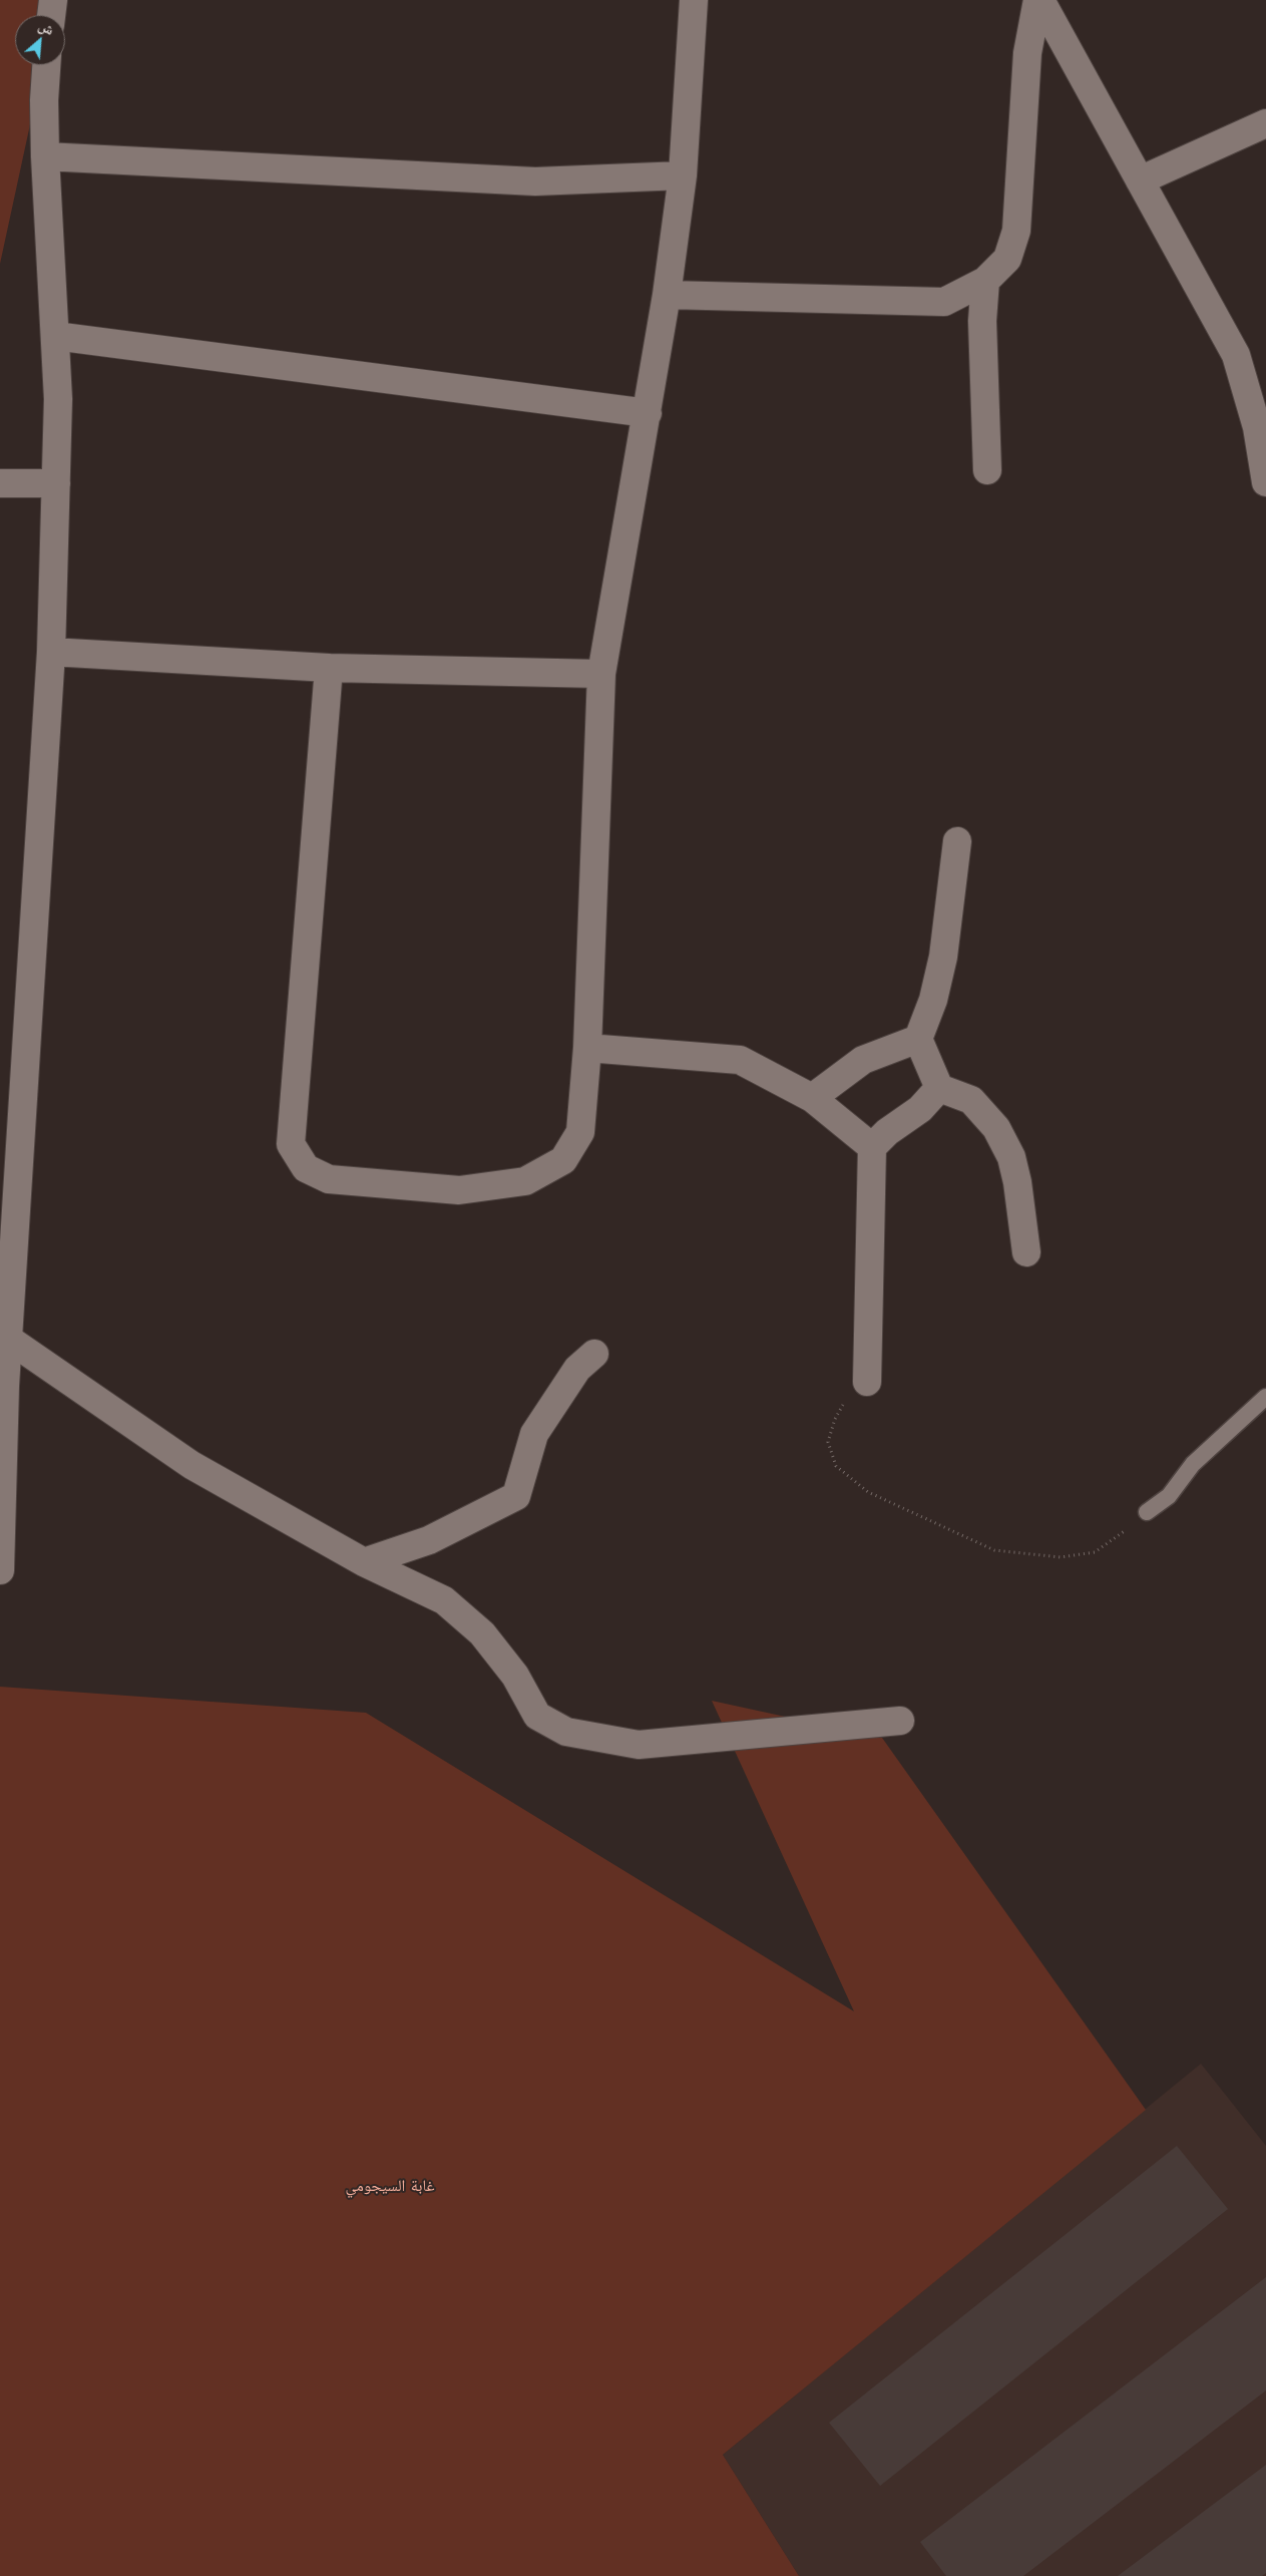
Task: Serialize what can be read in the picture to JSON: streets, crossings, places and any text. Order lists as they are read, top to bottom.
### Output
{
  "parks": ["غابة السيجومي"],
  "north": "top right"
}
